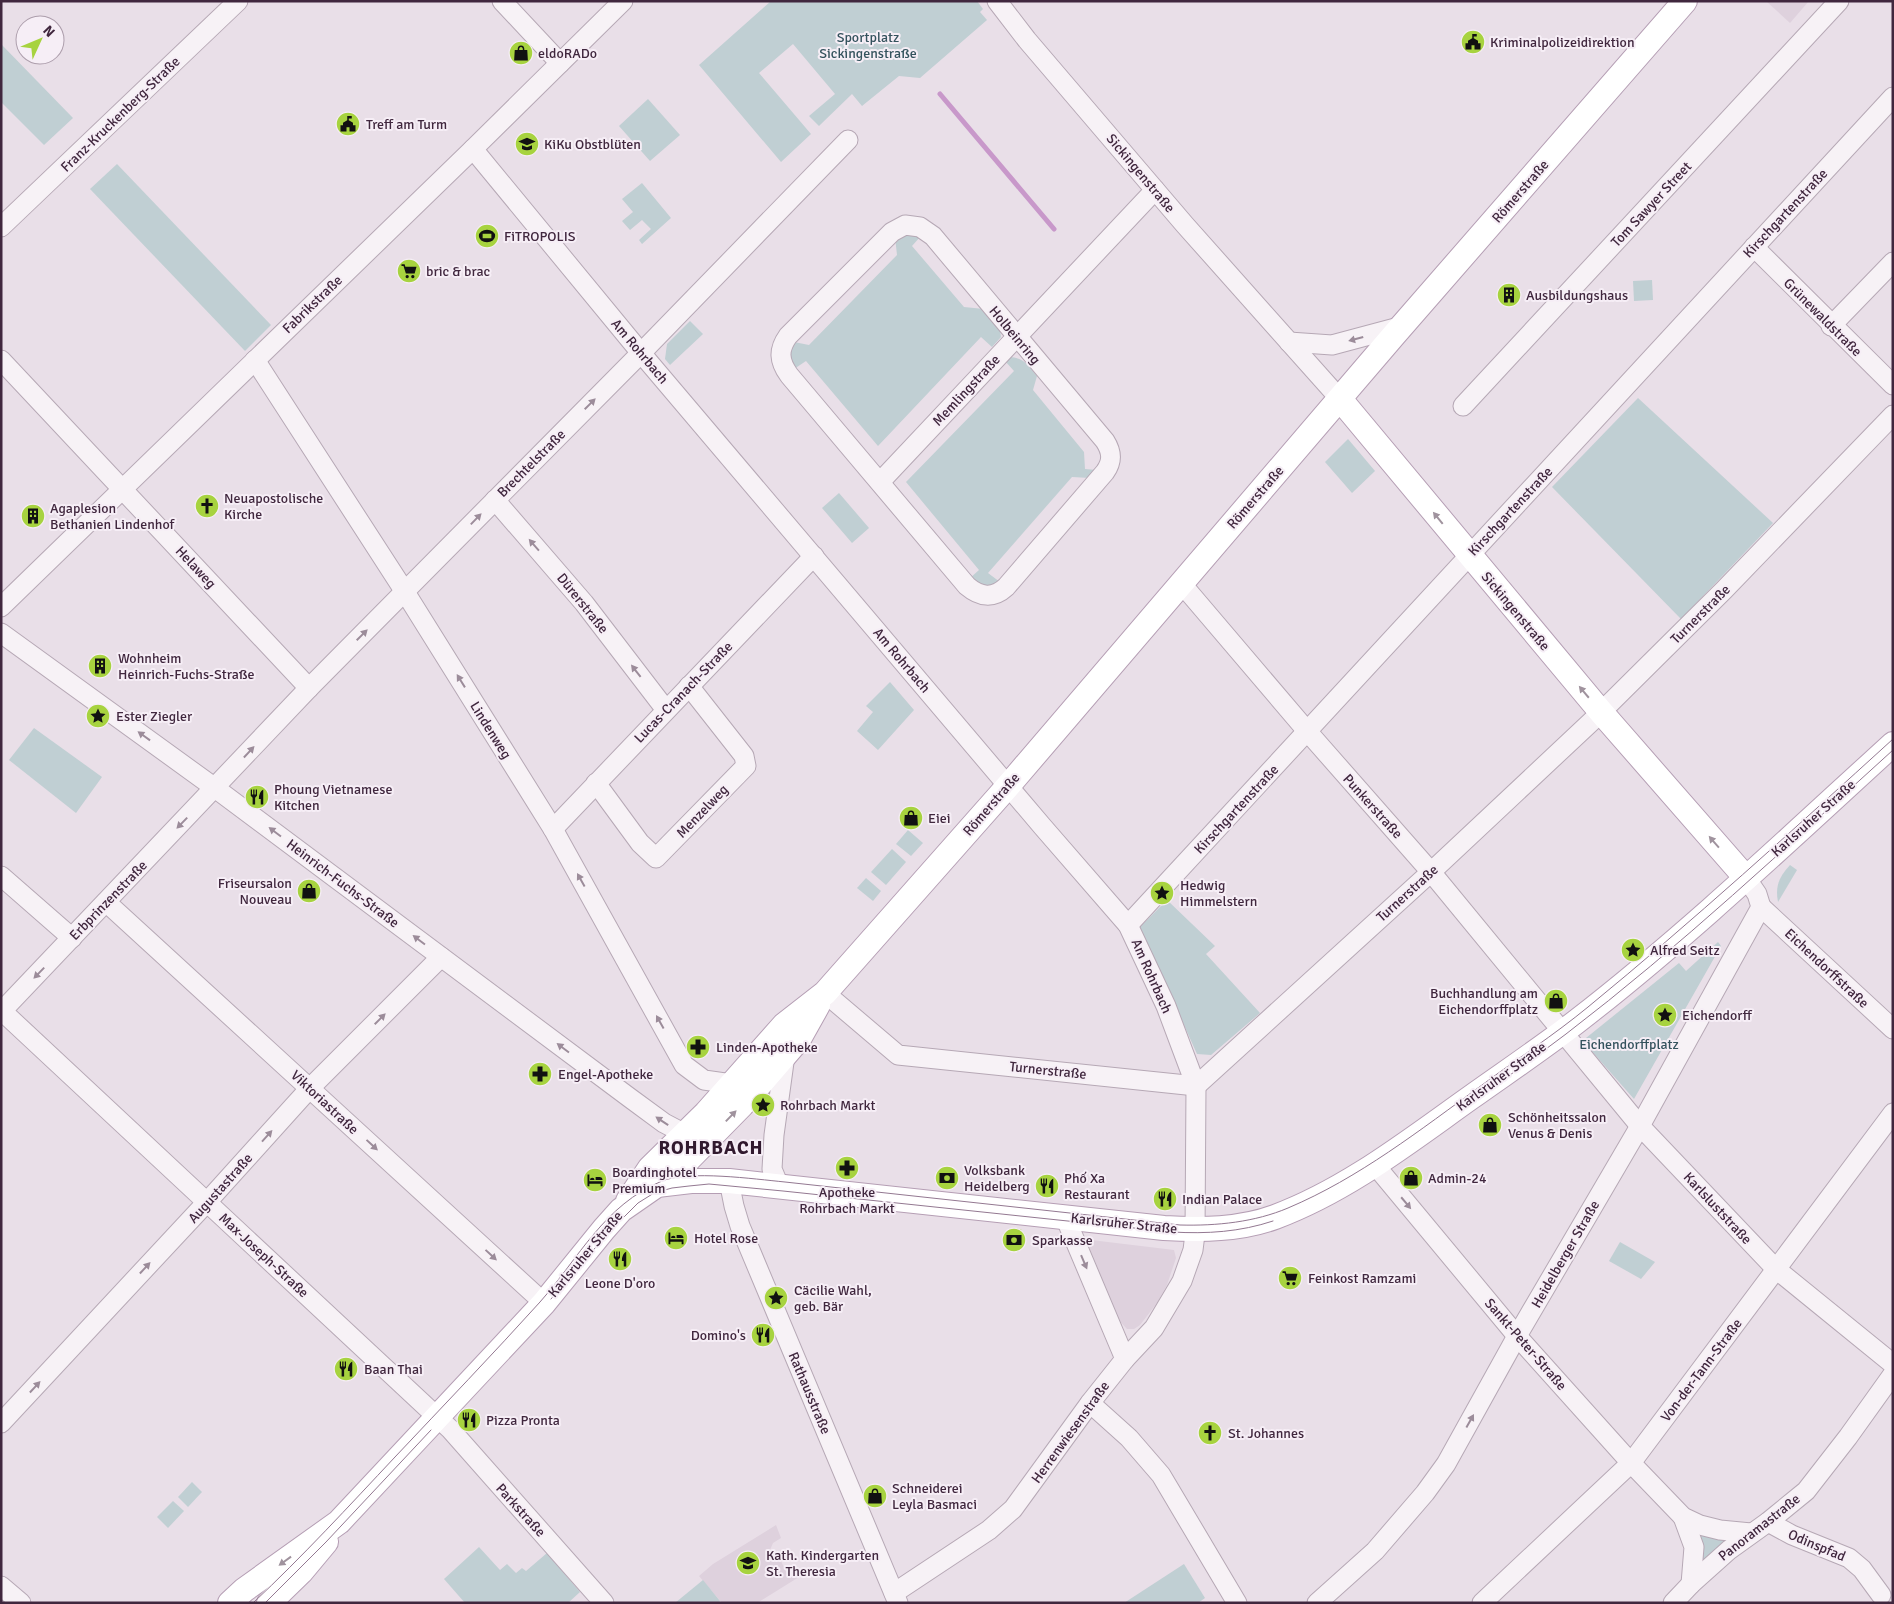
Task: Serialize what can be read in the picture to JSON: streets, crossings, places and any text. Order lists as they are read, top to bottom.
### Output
{
  "streets": {
    "main road": ["Sickingenstraße", "Römerstraße", "Karlsruher Straße"],
    "street": [
      "Franz-Kruckenberg-Straße",
      "Tom Sawyer Street",
      "Kirschgartenstraße",
      "Fabrikstraße",
      "Grünewaldstraße",
      "Holbeinring",
      "Am Rohrbach",
      "Memlingstraße",
      "Brechtelstraße",
      "Helaweg",
      "Dürerstraße",
      "Turnerstraße",
      "Lucas-Cranach-Straße",
      "Lindenweg",
      "Punkerstraße",
      "Menzelweg",
      "Heinrich-Fuchs-Straße",
      "Erbprinzenstraße",
      "Eichendorffstraße",
      "Viktoriastraße",
      "Augustastraße",
      "Karlsluststraße",
      "Heidelberger Straße",
      "Max-Joseph-Straße",
      "Sankt-Peter-Straße",
      "Von-der-Tann-Straße",
      "Rathausstraße",
      "Herrenwiesenstraße",
      "Parkstraße",
      "Panoramastraße",
      "Odinspfad"
    ]
  },
  "crossings": [
    ["Sickingenstraße", "Römerstraße"],
    ["Sickingenstraße", "Kirschgartenstraße"],
    ["Sickingenstraße", "Memlingstraße"],
    ["Sickingenstraße", "Turnerstraße"],
    ["Sickingenstraße", "Karlsruher Straße"],
    ["Römerstraße", "Am Rohrbach"],
    ["Römerstraße", "Turnerstraße"],
    ["Römerstraße", "Lindenweg"],
    ["Römerstraße", "Punkerstraße"],
    ["Römerstraße", "Karlsruher Straße"],
    ["Römerstraße", "Heinrich-Fuchs-Straße"],
    ["Kirschgartenstraße", "Grünewaldstraße"],
    ["Kirschgartenstraße", "Am Rohrbach"],
    ["Kirschgartenstraße", "Punkerstraße"],
    ["Fabrikstraße", "Am Rohrbach"],
    ["Fabrikstraße", "Helaweg"],
    ["Fabrikstraße", "Lindenweg"],
    ["Holbeinring", "Memlingstraße"],
    ["Am Rohrbach", "Brechtelstraße"],
    ["Am Rohrbach", "Turnerstraße"],
    ["Am Rohrbach", "Lucas-Cranach-Straße"],
    ["Am Rohrbach", "Karlsruher Straße"],
    ["Am Rohrbach", "Herrenwiesenstraße"],
    ["Brechtelstraße", "Helaweg"],
    ["Brechtelstraße", "Dürerstraße"],
    ["Brechtelstraße", "Lindenweg"],
    ["Brechtelstraße", "Heinrich-Fuchs-Straße"],
    ["Brechtelstraße", "Erbprinzenstraße"],
    ["Dürerstraße", "Lucas-Cranach-Straße"],
    ["Turnerstraße", "Punkerstraße"],
    ["Lucas-Cranach-Straße", "Lindenweg"],
    ["Lucas-Cranach-Straße", "Menzelweg"],
    ["Punkerstraße", "Karlsruher Straße"],
    ["Punkerstraße", "Karlsluststraße"],
    ["Karlsruher Straße", "Viktoriastraße"],
    ["Karlsruher Straße", "Karlsluststraße"],
    ["Karlsruher Straße", "Max-Joseph-Straße"],
    ["Karlsruher Straße", "Sankt-Peter-Straße"],
    ["Karlsruher Straße", "Rathausstraße"],
    ["Karlsruher Straße", "Herrenwiesenstraße"],
    ["Karlsruher Straße", "Parkstraße"],
    ["Heinrich-Fuchs-Straße", "Erbprinzenstraße"],
    ["Heinrich-Fuchs-Straße", "Augustastraße"],
    ["Erbprinzenstraße", "Viktoriastraße"],
    ["Erbprinzenstraße", "Max-Joseph-Straße"],
    ["Eichendorffstraße", "Heidelberger Straße"],
    ["Viktoriastraße", "Augustastraße"],
    ["Augustastraße", "Max-Joseph-Straße"],
    ["Karlsluststraße", "Heidelberger Straße"],
    ["Karlsluststraße", "Von-der-Tann-Straße"],
    ["Heidelberger Straße", "Sankt-Peter-Straße"],
    ["Max-Joseph-Straße", "Parkstraße"],
    ["Sankt-Peter-Straße", "Von-der-Tann-Straße"],
    ["Sankt-Peter-Straße", "Panoramastraße"],
    ["Rathausstraße", "Herrenwiesenstraße"],
    ["Panoramastraße", "Odinspfad"]
  ],
  "one_way": [
    "Sickingenstraße",
    "Brechtelstraße",
    "Dürerstraße",
    "Lindenweg",
    "Heinrich-Fuchs-Straße",
    "Erbprinzenstraße",
    "Viktoriastraße",
    "Augustastraße",
    "Heidelberger Straße",
    "Sankt-Peter-Straße"
  ],
  "districts": ["ROHRBACH"],
  "parks": ["Sportplatz Sickingenstraße", "Eichendorffplatz"],
  "places": {
    "public building": ["Kriminalpolizeidirektion", "Treff am Turm"],
    "shop": [
      "eldoRADo",
      "Eiei",
      "Friseursalon Nouveau",
      "Buchhandlung am Eichendorffplatz",
      "Schönheitssalon Venus & Denis",
      "Admin-24",
      "Schneiderei Leyla Basmaci"
    ],
    "school or university": ["KiKu Obstblüten", "Kath. Kindergarten St. Theresia"],
    "sports": ["FiTROPOLIS"],
    "supermarket": ["bric & brac", "Feinkost Ramzami"],
    "building": ["Ausbildungshaus", "Agaplesion Bethanien Lindenhof", "Wohnheim Heinrich-Fuchs-Straße"],
    "church": ["Neuapostolische Kirche", "St. Johannes"],
    "place": [
      "Ester Ziegler",
      "Hedwig Himmelstern",
      "Alfred Seitz",
      "Eichendorff",
      "Rohrbach Markt",
      "Cäcilie Wahl, geb. Bär"
    ],
    "restaurant": [
      "Phoung Vietnamese Kitchen",
      "Phố Xa Restaurant",
      "Indian Palace",
      "Leone D'oro",
      "Domino's",
      "Baan Thai",
      "Pizza Pronta"
    ],
    "pharmacy": ["Linden-Apotheke", "Engel-Apotheke", "Apotheke Rohrbach Markt"],
    "bank": ["Volksbank Heidelberg", "Sparkasse"],
    "hotel": ["Boardinghotel Premium", "Hotel Rose"]
  },
  "north": "top right"
}
